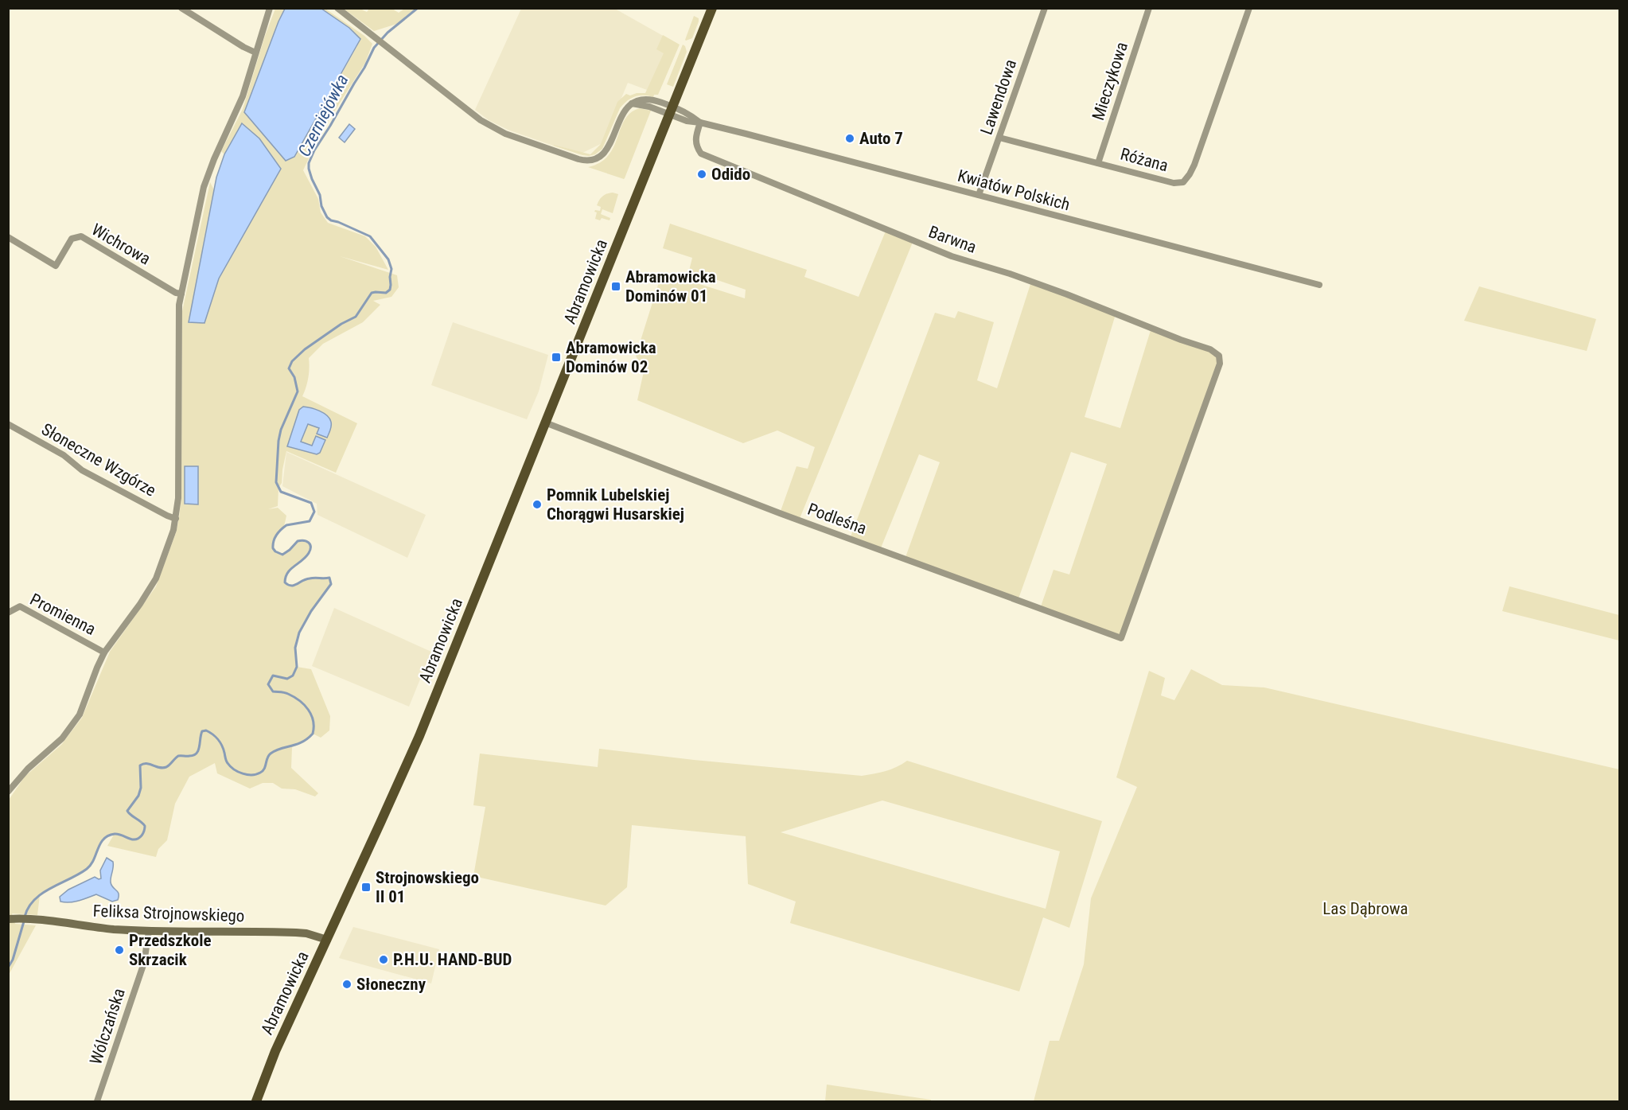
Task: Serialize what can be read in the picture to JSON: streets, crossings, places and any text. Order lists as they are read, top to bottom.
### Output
{
  "streets": {
    "main road": ["Abramowicka"],
    "street": [
      "Mieczykowa",
      "Lawendowa",
      "Różana",
      "Kwiatów Polskich",
      "Barwna",
      "Wichrowa",
      "Słoneczne Wzgórze",
      "Podleśna",
      "Promienna",
      "Feliksa Strojnowskiego",
      "Wólczańska"
    ]
  },
  "crossings": [
    ["Mieczykowa", "Różana"],
    ["Lawendowa", "Różana"],
    ["Lawendowa", "Kwiatów Polskich"],
    ["Kwiatów Polskich", "Barwna"],
    ["Kwiatów Polskich", "Abramowicka"],
    ["Barwna", "Podleśna"],
    ["Abramowicka", "Podleśna"],
    ["Abramowicka", "Feliksa Strojnowskiego"],
    ["Feliksa Strojnowskiego", "Wólczańska"]
  ],
  "water": ["Czerniejówka"],
  "parks": ["Las Dąbrowa"],
  "places": {
    "other": [
      "Auto 7",
      "Odido",
      "Pomnik Lubelskiej Chorągwi Husarskiej",
      "Przedszkole Skrzacik",
      "P.H.U. HAND-BUD",
      "Słoneczny"
    ],
    "transit": ["Abramowicka Dominów 01", "Abramowicka Dominów 02", "Strojnowskiego II 01"]
  }
}
